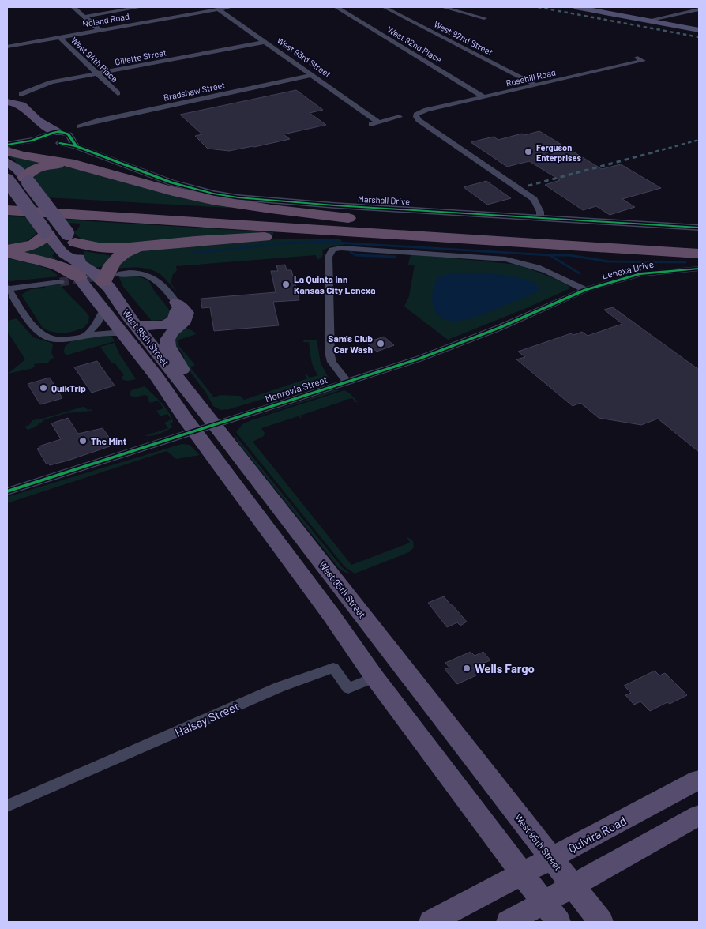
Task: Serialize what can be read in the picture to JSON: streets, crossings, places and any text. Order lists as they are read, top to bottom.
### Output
{
  "streets": {
    "main road": ["West 95th Street", "Quivira Road"],
    "street": [
      "Noland Road",
      "West 92nd Street",
      "West 92nd Place",
      "Gillette Street",
      "West 93rd Street",
      "West 94th Place",
      "Rosehill Road",
      "Bradshaw Street",
      "Marshall Drive",
      "Lenexa Drive",
      "Monrovia Street",
      "Halsey Street"
    ]
  },
  "crossings": [
    ["Noland Road", "West 93rd Street"],
    ["Noland Road", "West 94th Place"],
    ["West 92nd Street", "Rosehill Road"],
    ["West 92nd Place", "Rosehill Road"],
    ["Gillette Street", "West 93rd Street"],
    ["Gillette Street", "West 94th Place"],
    ["West 93rd Street", "Bradshaw Street"],
    ["Rosehill Road", "Marshall Drive"],
    ["Lenexa Drive", "Monrovia Street"],
    ["West 95th Street", "Monrovia Street"],
    ["West 95th Street", "Halsey Street"],
    ["West 95th Street", "Quivira Road"]
  ],
  "places": [
    "Ferguson Enterprises",
    "La Quinta Inn Kansas City Lenexa",
    "Sam's Club Car Wash",
    "QuikTrip",
    "The Mint",
    "Wells Fargo"
  ]
}
